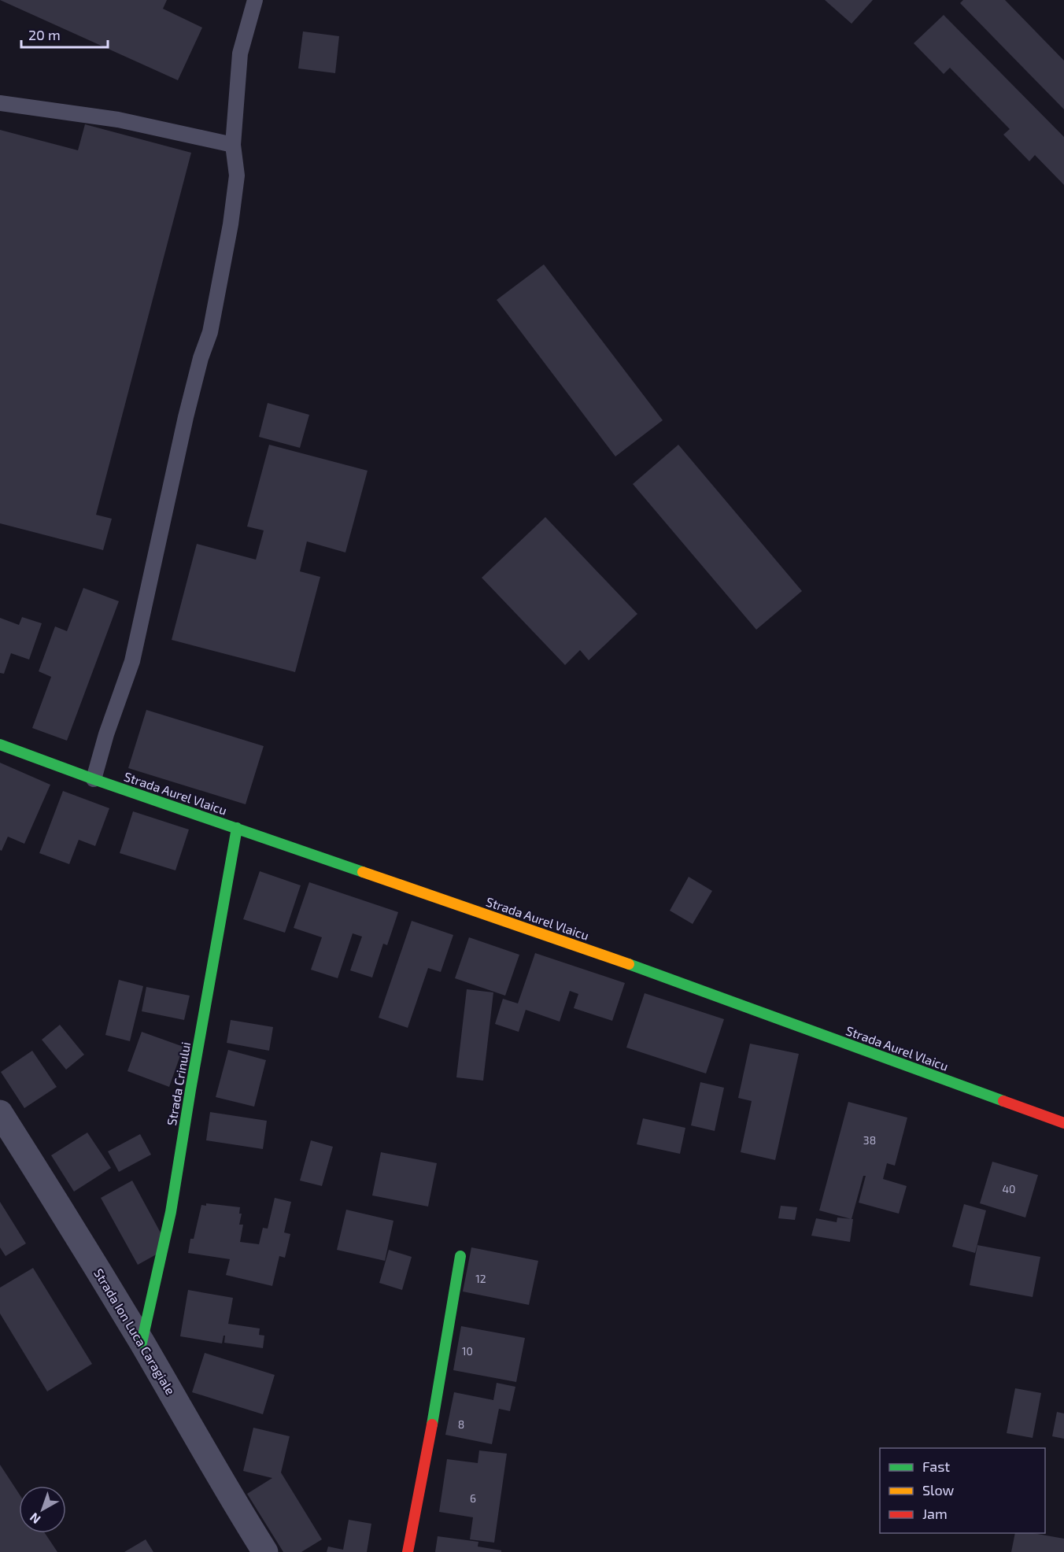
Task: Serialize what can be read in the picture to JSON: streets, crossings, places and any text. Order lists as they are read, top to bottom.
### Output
{
  "streets": {
    "street": ["Strada Aurel Vlaicu", "Strada Crinului", "Strada Ion Luca Caragiale"]
  },
  "crossings": [
    ["Strada Aurel Vlaicu", "Strada Crinului"],
    ["Strada Crinului", "Strada Ion Luca Caragiale"]
  ],
  "house_numbers": [
    "38",
    "40",
    "12",
    "10",
    "8",
    "6"
  ],
  "legend": ["Fast", "Slow", "Jam"],
  "scale_bar": "20 m",
  "north": "bottom left"
}
